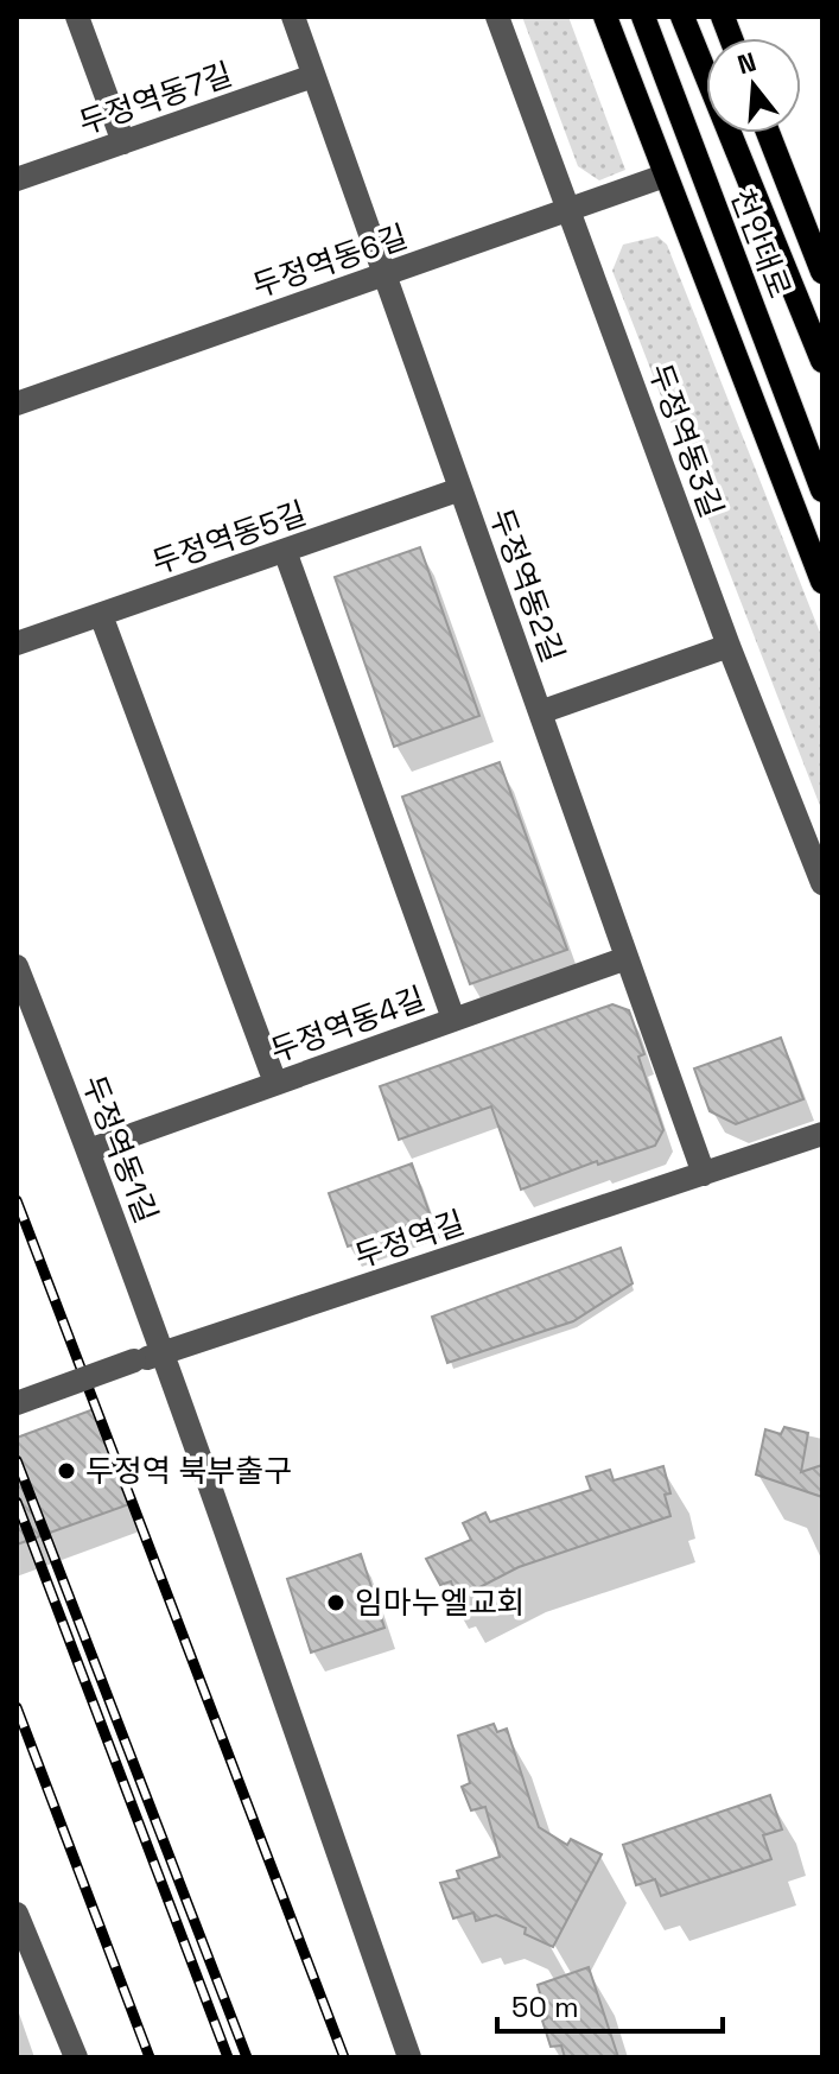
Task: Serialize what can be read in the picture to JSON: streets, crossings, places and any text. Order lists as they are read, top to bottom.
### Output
{
  "streets": {
    "main road": ["천안대로"],
    "street": [
      "두정역동7길",
      "두정역동6길",
      "두정역동3길",
      "두정역동5길",
      "두정역동2길",
      "두정역동4길",
      "두정역동1길",
      "두정역길"
    ]
  },
  "crossings": [
    ["두정역동7길", "두정역동2길"],
    ["두정역동6길", "두정역동3길"],
    ["두정역동6길", "두정역동2길"],
    ["두정역동5길", "두정역동2길"],
    ["두정역동2길", "두정역동4길"],
    ["두정역동2길", "두정역길"],
    ["두정역동4길", "두정역동1길"],
    ["두정역동1길", "두정역길"]
  ],
  "places": ["두정역 북부출구", "임마누엘교회"],
  "scale_bar": "50 m",
  "north": "top"
}
